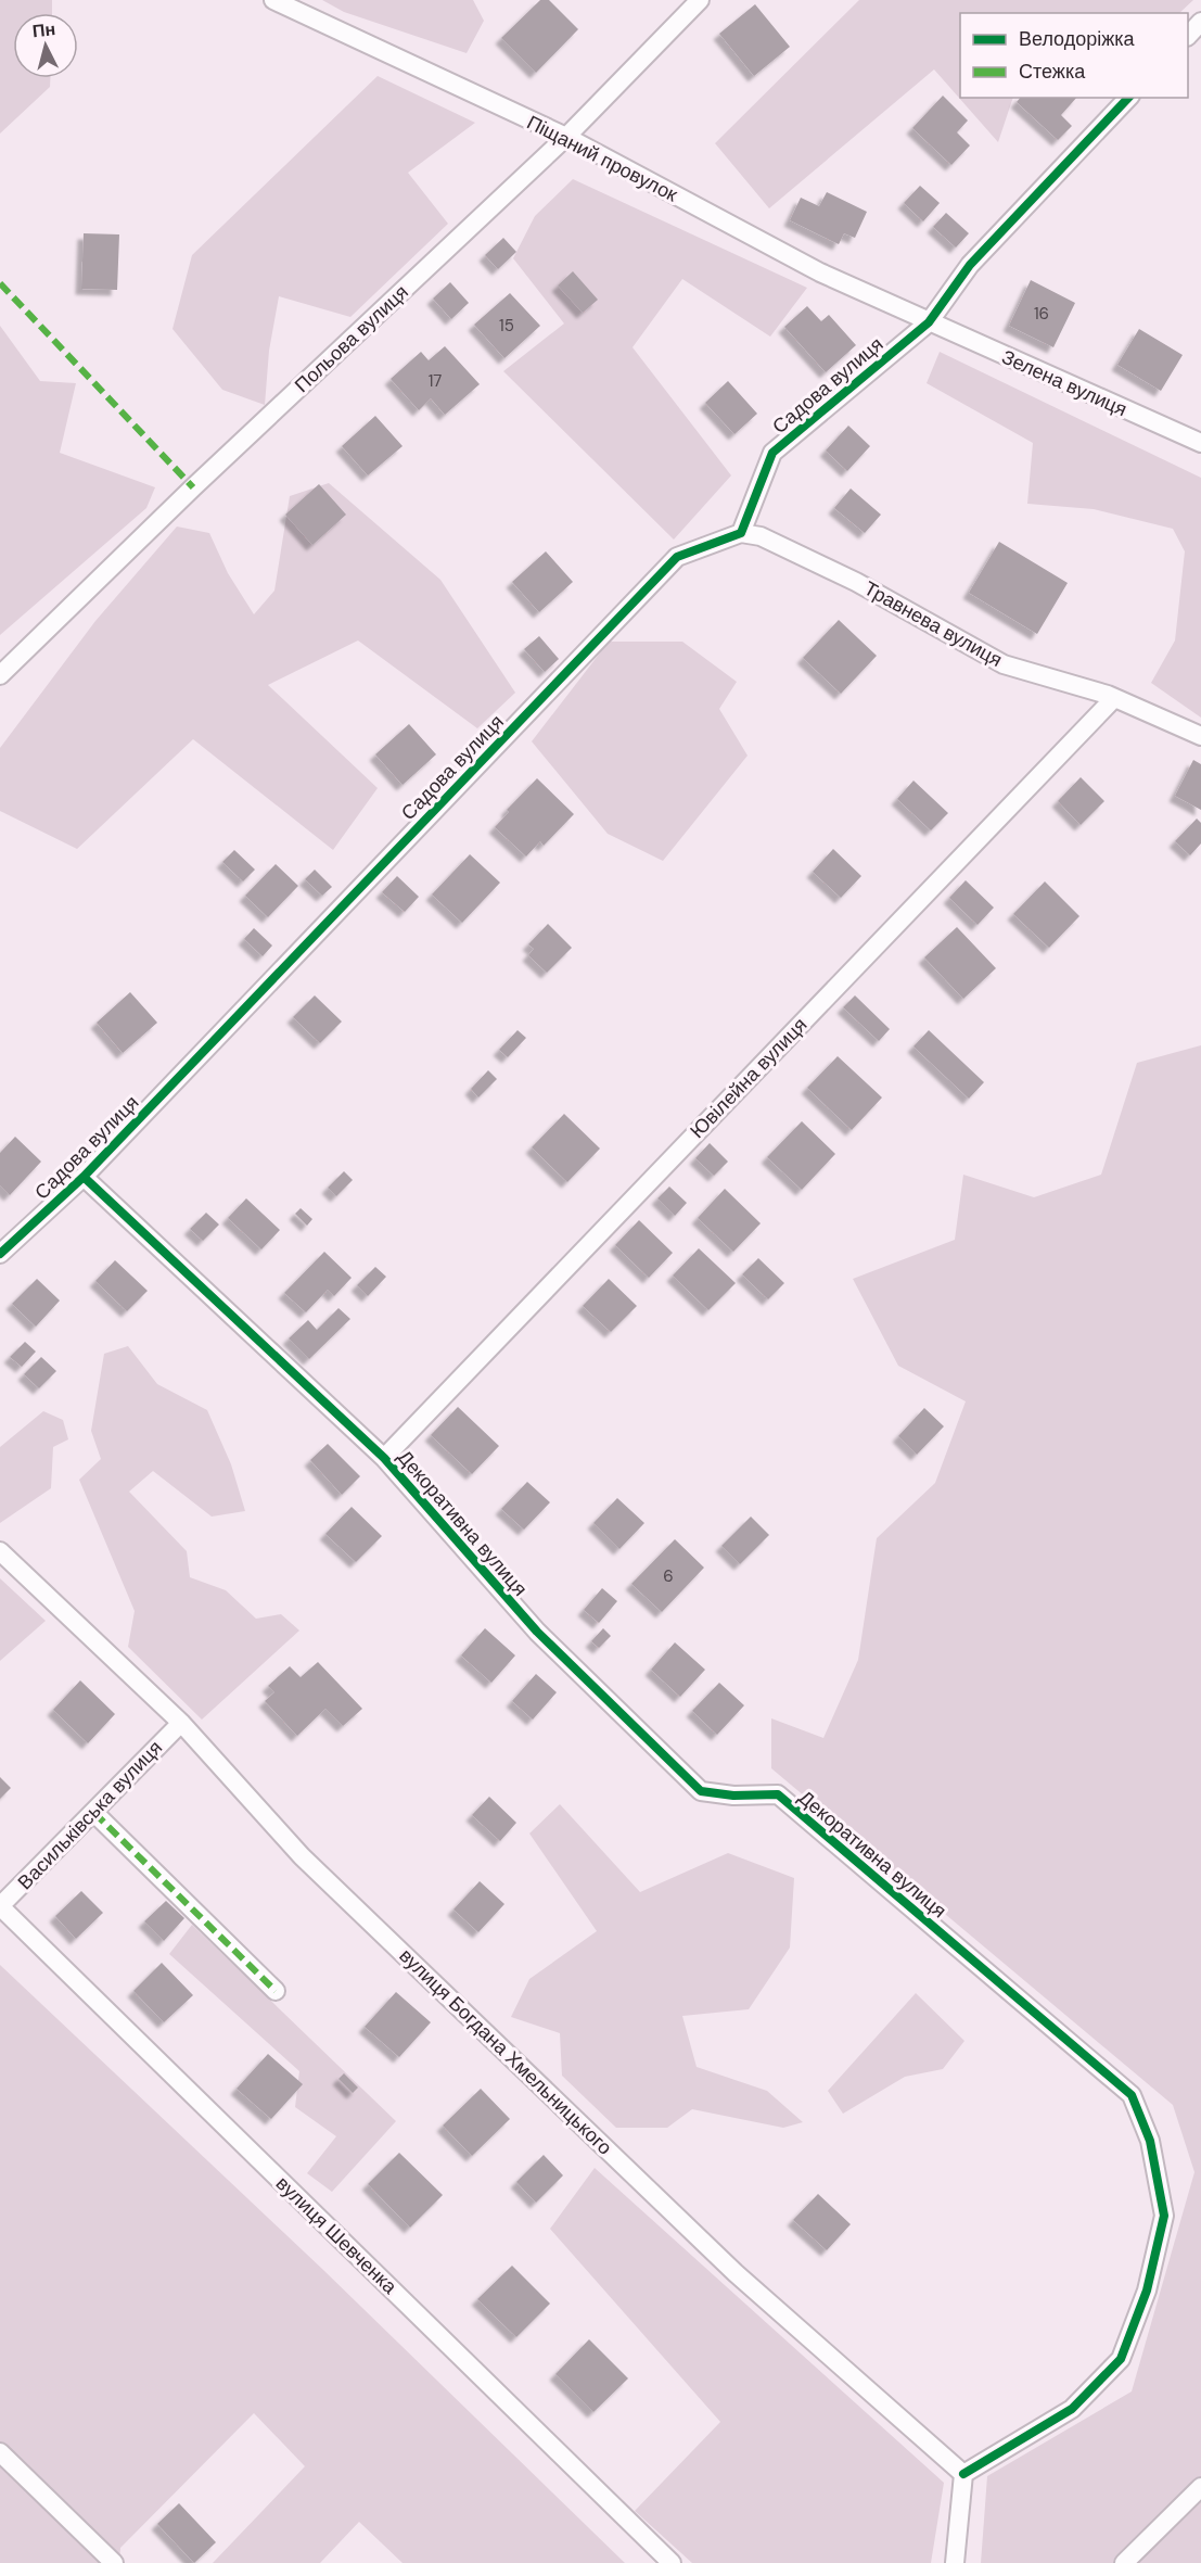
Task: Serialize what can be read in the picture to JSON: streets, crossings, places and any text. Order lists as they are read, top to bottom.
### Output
{
  "streets": {
    "street": [
      "Піщаний провулок",
      "Польова вулиця",
      "Зелена вулиця",
      "Садова вулиця",
      "Травнева вулиця",
      "Ювілейна вулиця",
      "Декоративна вулиця",
      "Васильківська вулиця",
      "вулиця Богдана Хмельницького",
      "вулиця Шевченка"
    ]
  },
  "crossings": [
    ["Піщаний провулок", "Польова вулиця"],
    ["Піщаний провулок", "Зелена вулиця"],
    ["Піщаний провулок", "Садова вулиця"],
    ["Зелена вулиця", "Садова вулиця"],
    ["Садова вулиця", "Травнева вулиця"],
    ["Садова вулиця", "Декоративна вулиця"],
    ["Травнева вулиця", "Ювілейна вулиця"],
    ["Ювілейна вулиця", "Декоративна вулиця"],
    ["Декоративна вулиця", "вулиця Богдана Хмельницького"],
    ["Васильківська вулиця", "вулиця Богдана Хмельницького"],
    ["Васильківська вулиця", "вулиця Шевченка"]
  ],
  "house_numbers": [
    "16",
    "15",
    "17",
    "6"
  ],
  "legend": ["Велодоріжка", "Стежка"],
  "north": "top"
}
